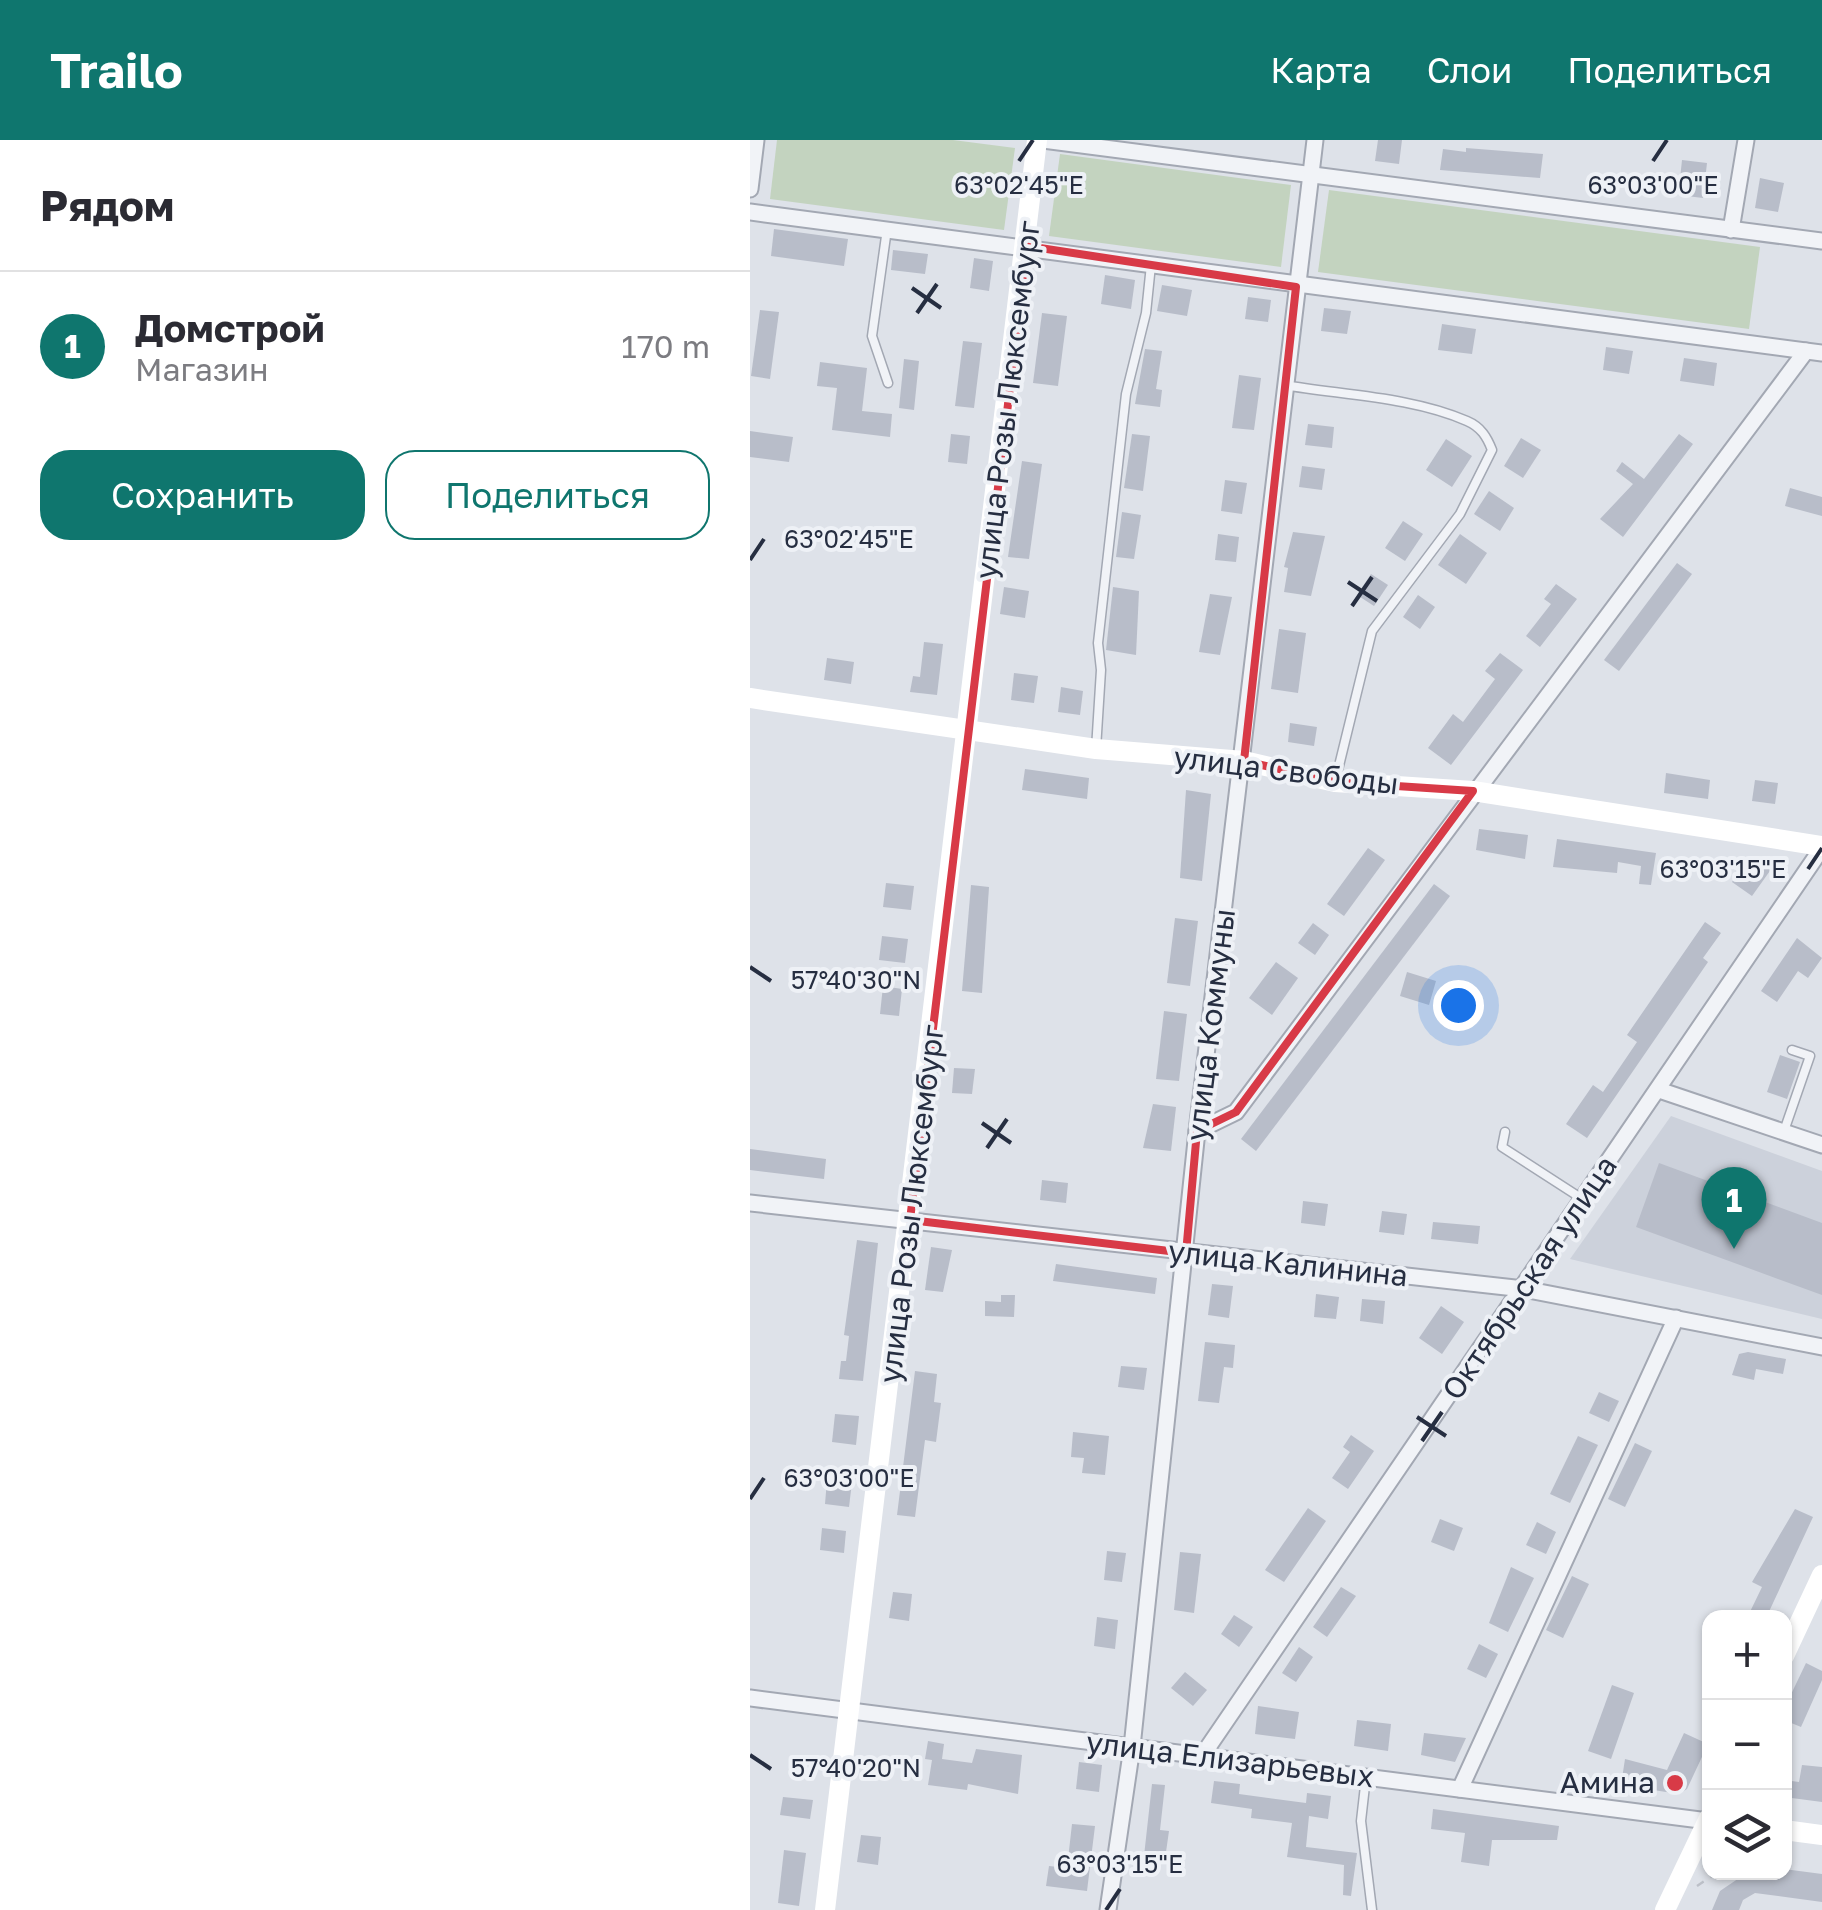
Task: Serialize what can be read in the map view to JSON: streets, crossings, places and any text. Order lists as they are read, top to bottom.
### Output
{
  "streets": {
    "street": [
      "улица Розы Люксембург",
      "улица Свободы",
      "улица Коммуны",
      "улица Калинина",
      "Октябрьская улица",
      "улица Елизарьевых"
    ]
  },
  "crossings": [
    ["улица Розы Люксембург", "улица Свободы"],
    ["улица Розы Люксембург", "улица Калинина"],
    ["улица Розы Люксембург", "улица Елизарьевых"],
    ["улица Свободы", "улица Коммуны"],
    ["улица Свободы", "Октябрьская улица"],
    ["улица Коммуны", "улица Калинина"],
    ["улица Коммуны", "улица Елизарьевых"],
    ["улица Калинина", "Октябрьская улица"],
    ["Октябрьская улица", "улица Елизарьевых"]
  ],
  "places": ["Амина"],
  "page": {
    "header": "Trailo",
    "nav": ["Карта", "Слои", "Поделиться"],
    "heading": "Рядом",
    "list": [
      {
        "mark": "1",
        "name": "Домстрой",
        "note": "Магазин",
        "value": "170 m"
      }
    ],
    "buttons": ["Сохранить", "Поделиться"],
    "pins": "1",
    "map_buttons": ["+", "−"]
  },
  "coordinates": [
    "63°02'45\"E",
    "63°03'00\"E",
    "63°03'15\"E",
    "57°40'30\"N",
    "57°40'20\"N"
  ]
}
